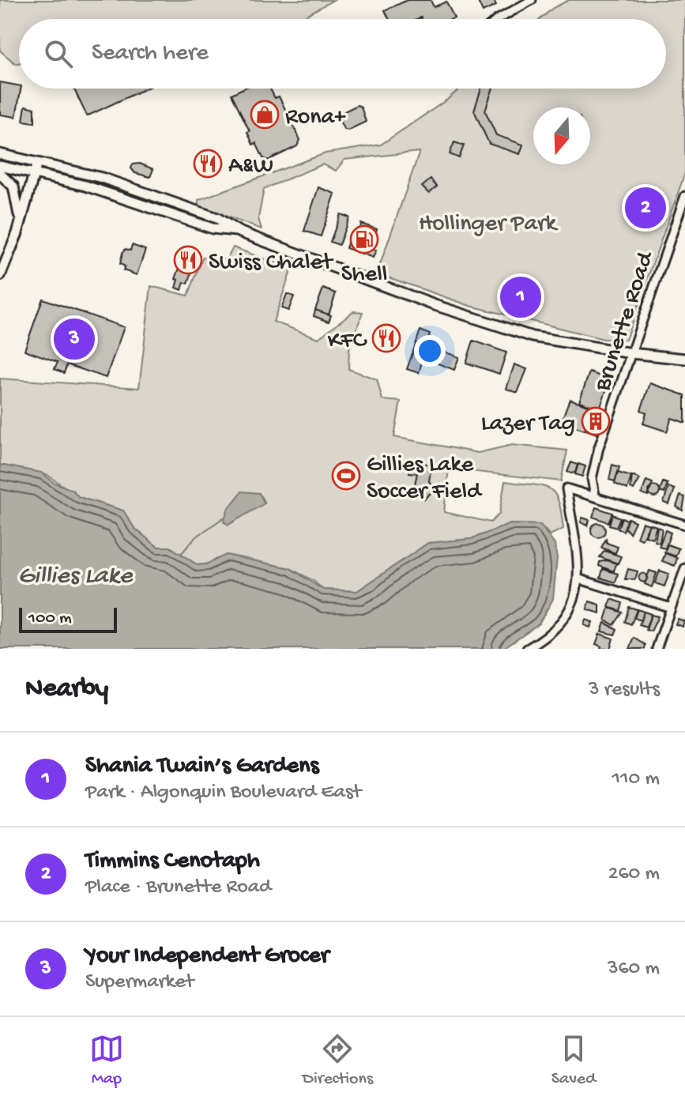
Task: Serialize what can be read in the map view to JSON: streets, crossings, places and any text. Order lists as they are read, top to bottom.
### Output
{
  "streets": {
    "street": ["Brunette Road"]
  },
  "water": ["Gillies Lake"],
  "parks": ["Hollinger Park"],
  "places": {
    "shop": ["Rona+"],
    "restaurant": ["A&W", "Swiss Chalet", "KFC"],
    "fuel station": ["Shell"],
    "building": ["Lazer Tag"],
    "sports": ["Gillies Lake Soccer Field"]
  },
  "scale_bar": "100 m",
  "north": "bottom",
  "page": {
    "search": "Search here",
    "pins": ["2", "1", "3"],
    "scale": "100 m",
    "heading": ["Nearby", "3 results"],
    "list": [
      {
        "mark": "1",
        "name": "Shania Twain’s Gardens",
        "note": "Park · Algonquin Boulevard East",
        "value": "110 m"
      },
      {
        "mark": "2",
        "name": "Timmins Cenotaph",
        "note": "Place · Brunette Road",
        "value": "260 m"
      },
      {
        "mark": "3",
        "name": "Your Independent Grocer",
        "note": "Supermarket",
        "value": "360 m"
      }
    ],
    "nav": ["Map", "Directions", "Saved"]
  }
}
